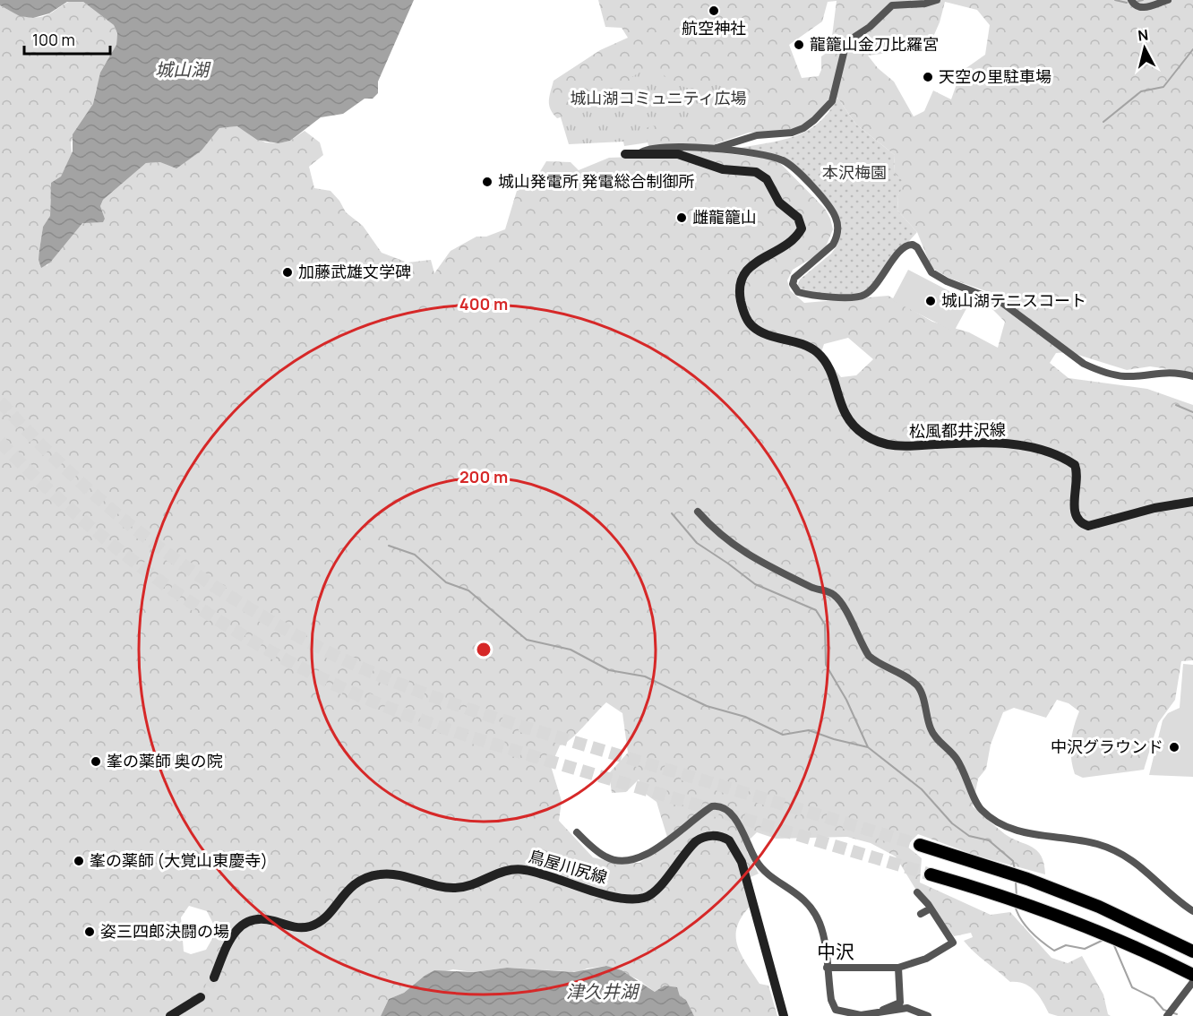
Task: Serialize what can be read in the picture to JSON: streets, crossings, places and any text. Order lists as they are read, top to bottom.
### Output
{
  "streets": {
    "street": ["松風都井沢線", "鳥屋川尻線"]
  },
  "districts": ["中沢"],
  "water": ["城山湖", "津久井湖"],
  "parks": ["城山湖コミュニティ広場", "本沢梅園"],
  "places": [
    "航空神社",
    "龍籠山金刀比羅宮",
    "天空の里駐車場",
    "城山発電所 発電総合制御所",
    "雌龍籠山",
    "加藤武雄文学碑",
    "城山湖テニスコート",
    "中沢グラウンド",
    "峯の薬師 奥の院",
    "峯の薬師 (大覚山東慶寺)",
    "姿三四郎決闘の場"
  ],
  "scale_bar": "100 m",
  "north": "top",
  "rings": ["400 m", "200 m"]
}
